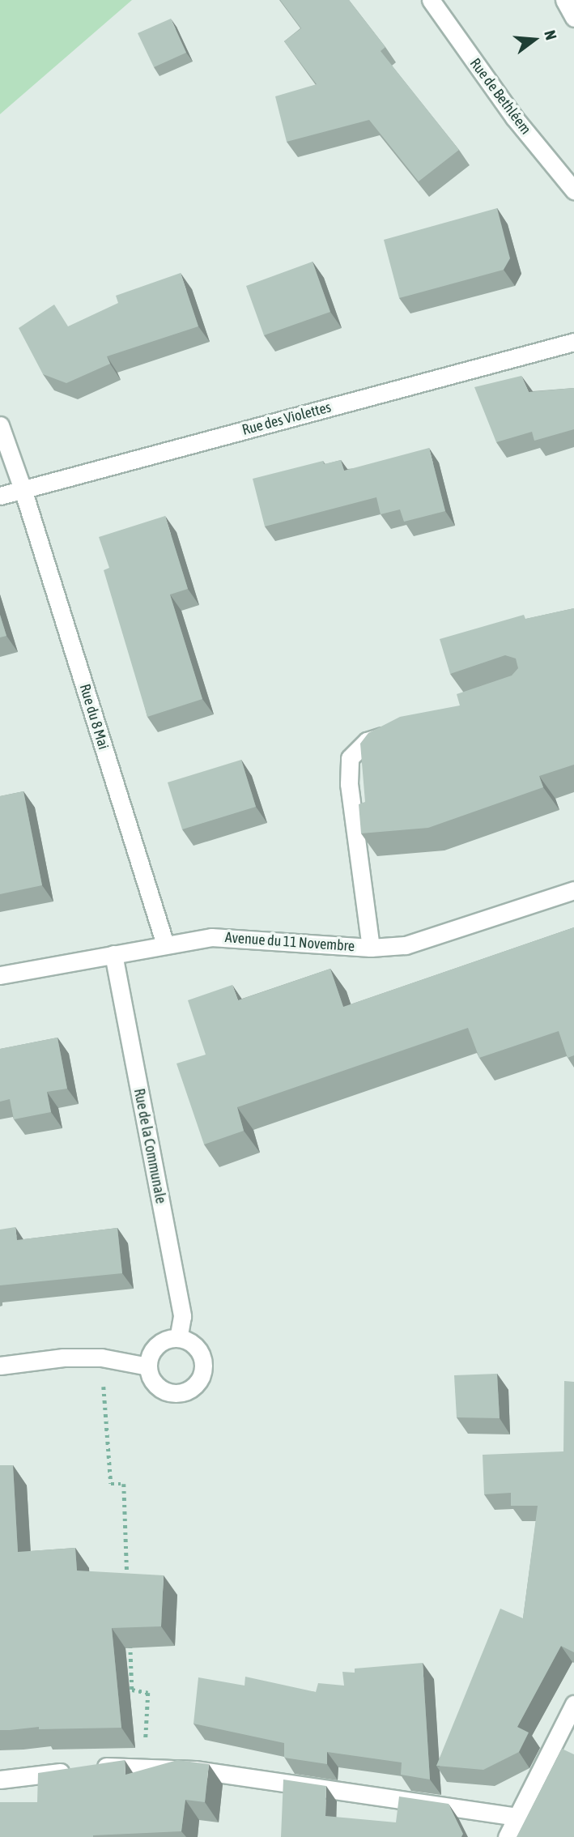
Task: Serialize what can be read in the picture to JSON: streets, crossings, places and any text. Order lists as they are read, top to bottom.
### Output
{
  "streets": {
    "street": [
      "Rue de Bethléem",
      "Rue des Violettes",
      "Rue du 8 Mai",
      "Avenue du 11 Novembre",
      "Rue de la Communale"
    ]
  },
  "crossings": [
    ["Rue des Violettes", "Rue du 8 Mai"],
    ["Rue du 8 Mai", "Avenue du 11 Novembre"],
    ["Avenue du 11 Novembre", "Rue de la Communale"]
  ],
  "north": "right"
}
